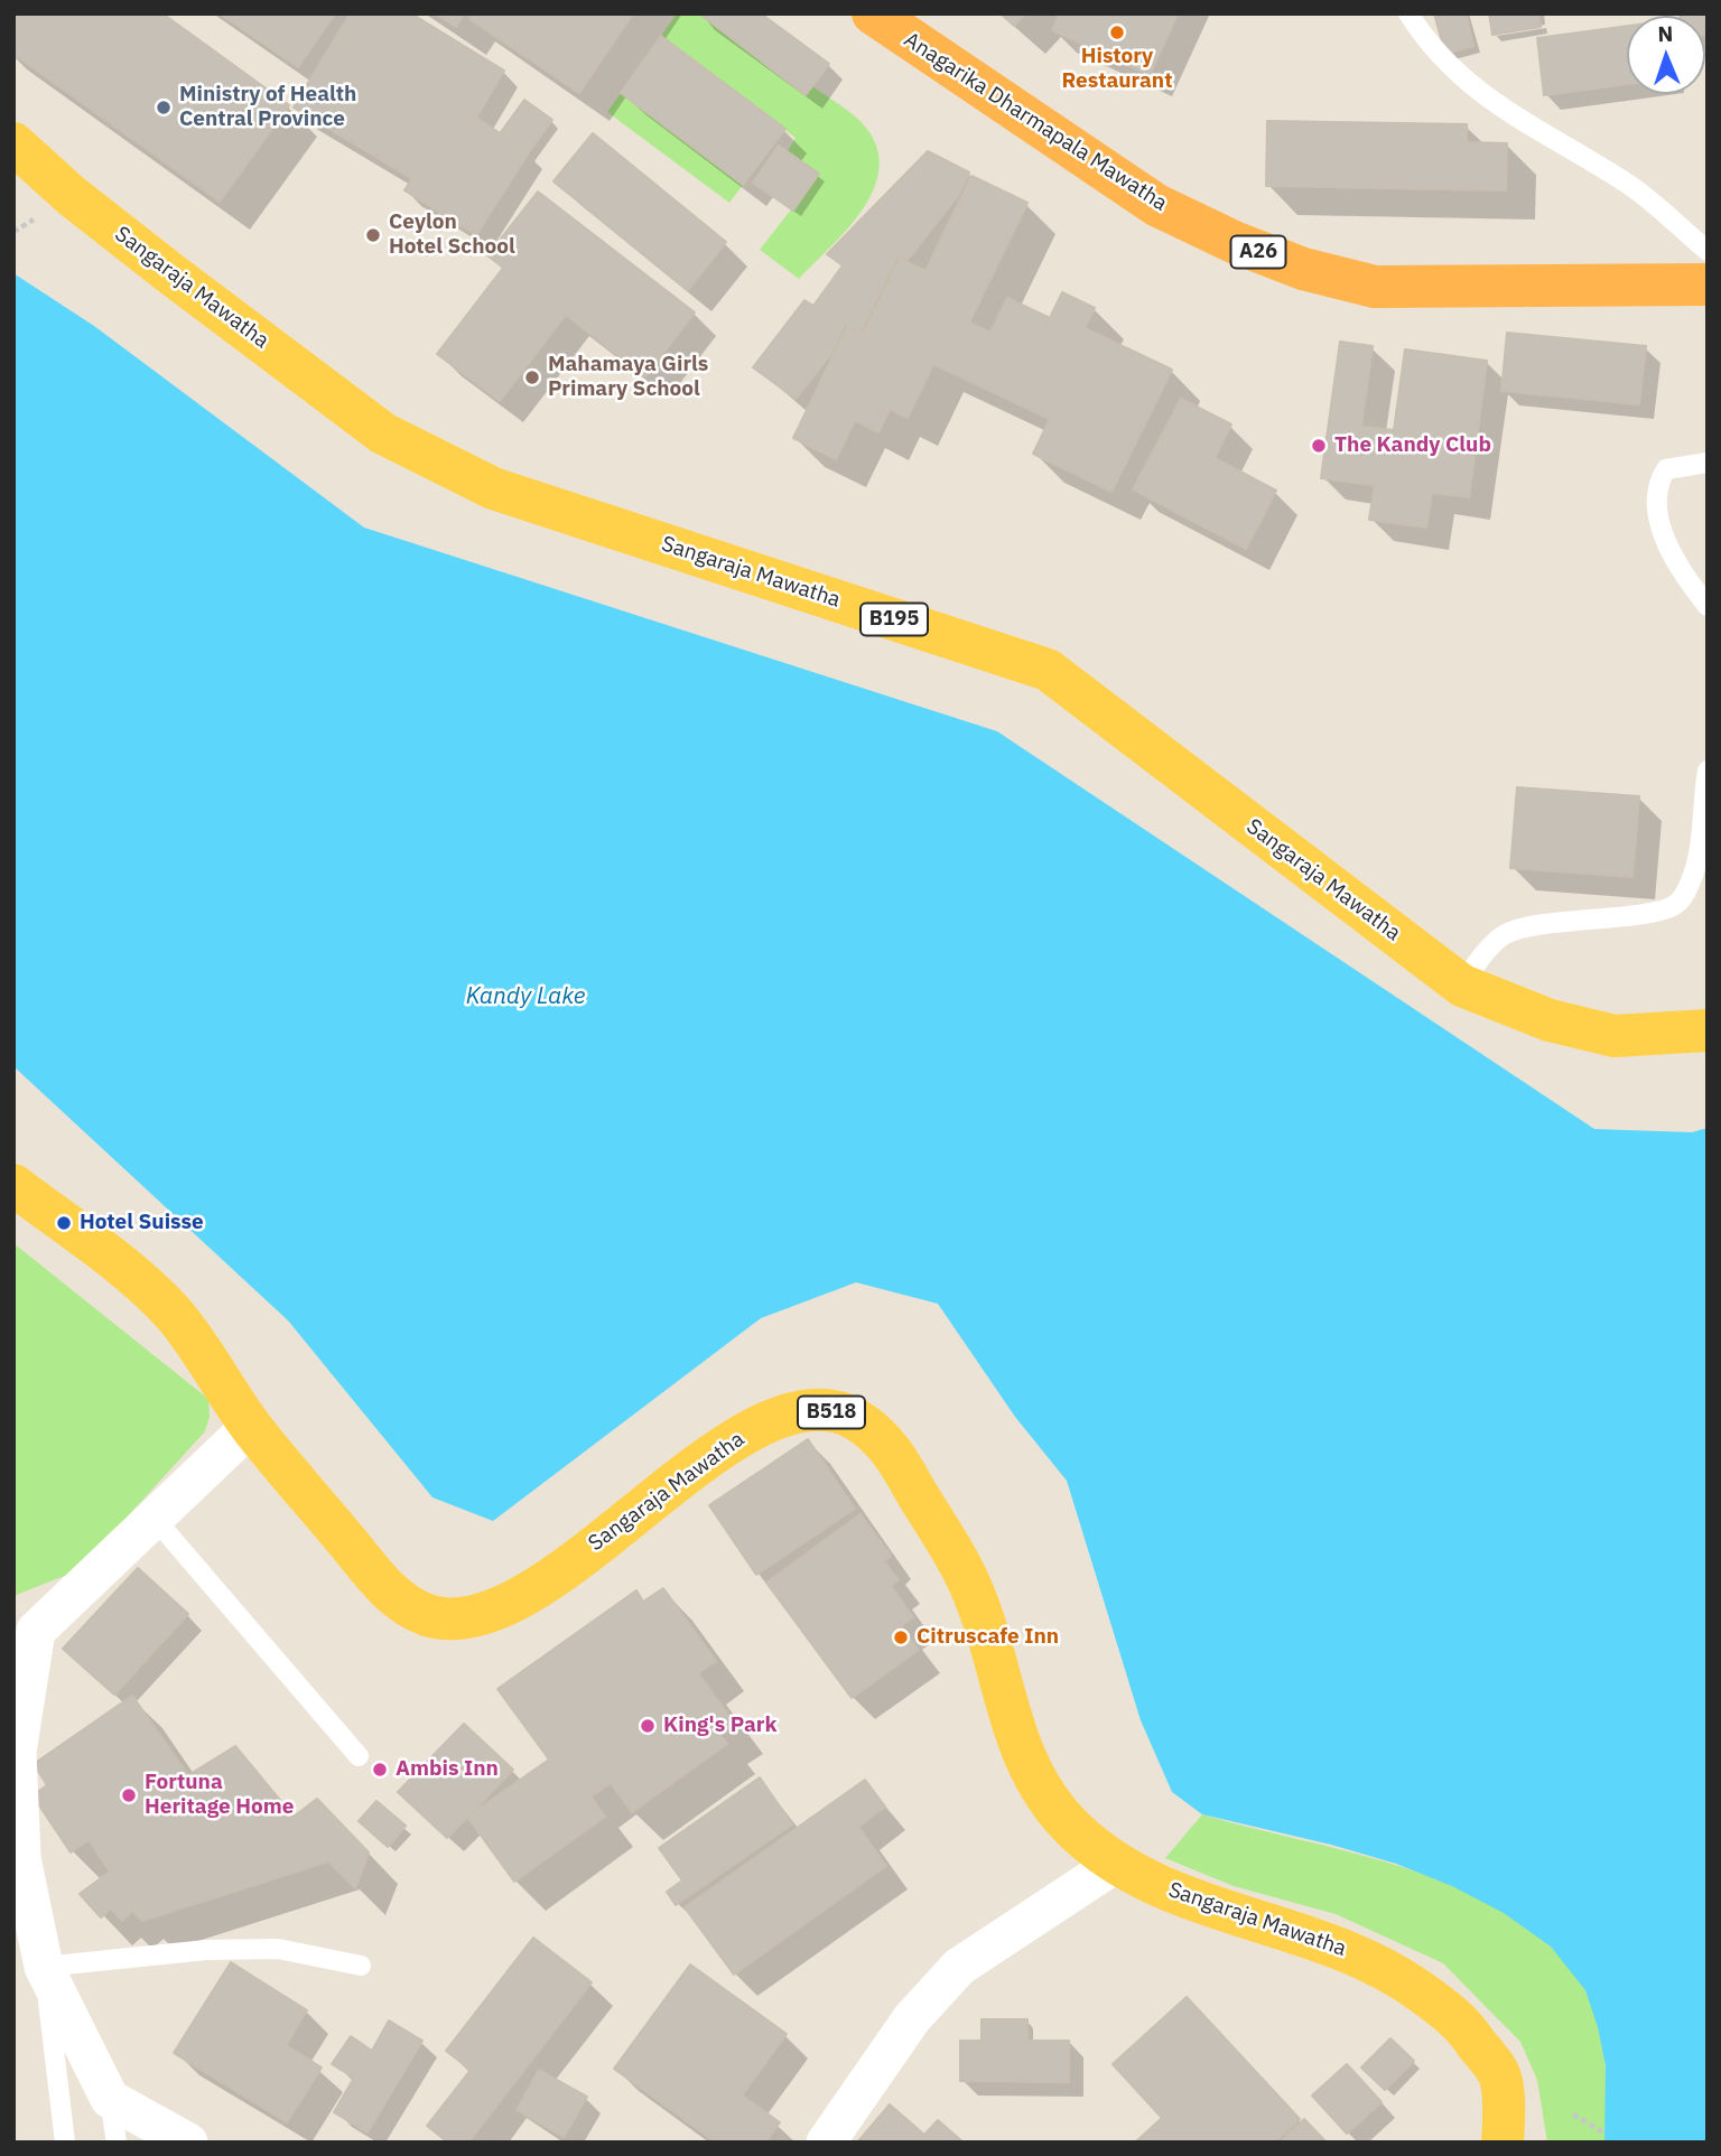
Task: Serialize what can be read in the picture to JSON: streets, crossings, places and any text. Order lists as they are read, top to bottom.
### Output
{
  "streets": {
    "highway": ["Anagarika Dharmapala Mawatha", "A26"],
    "main road": ["Sangaraja Mawatha", "B195", "B518"]
  },
  "water": ["Kandy Lake"],
  "places": [
    "History Restaurant",
    "Ministry of Health Central Province",
    "Ceylon Hotel School",
    "Mahamaya Girls Primary School",
    "The Kandy Club",
    "Hotel Suisse",
    "Citruscafe Inn",
    "King's Park",
    "Ambis Inn",
    "Fortuna Heritage Home"
  ],
  "north": "top"
}
